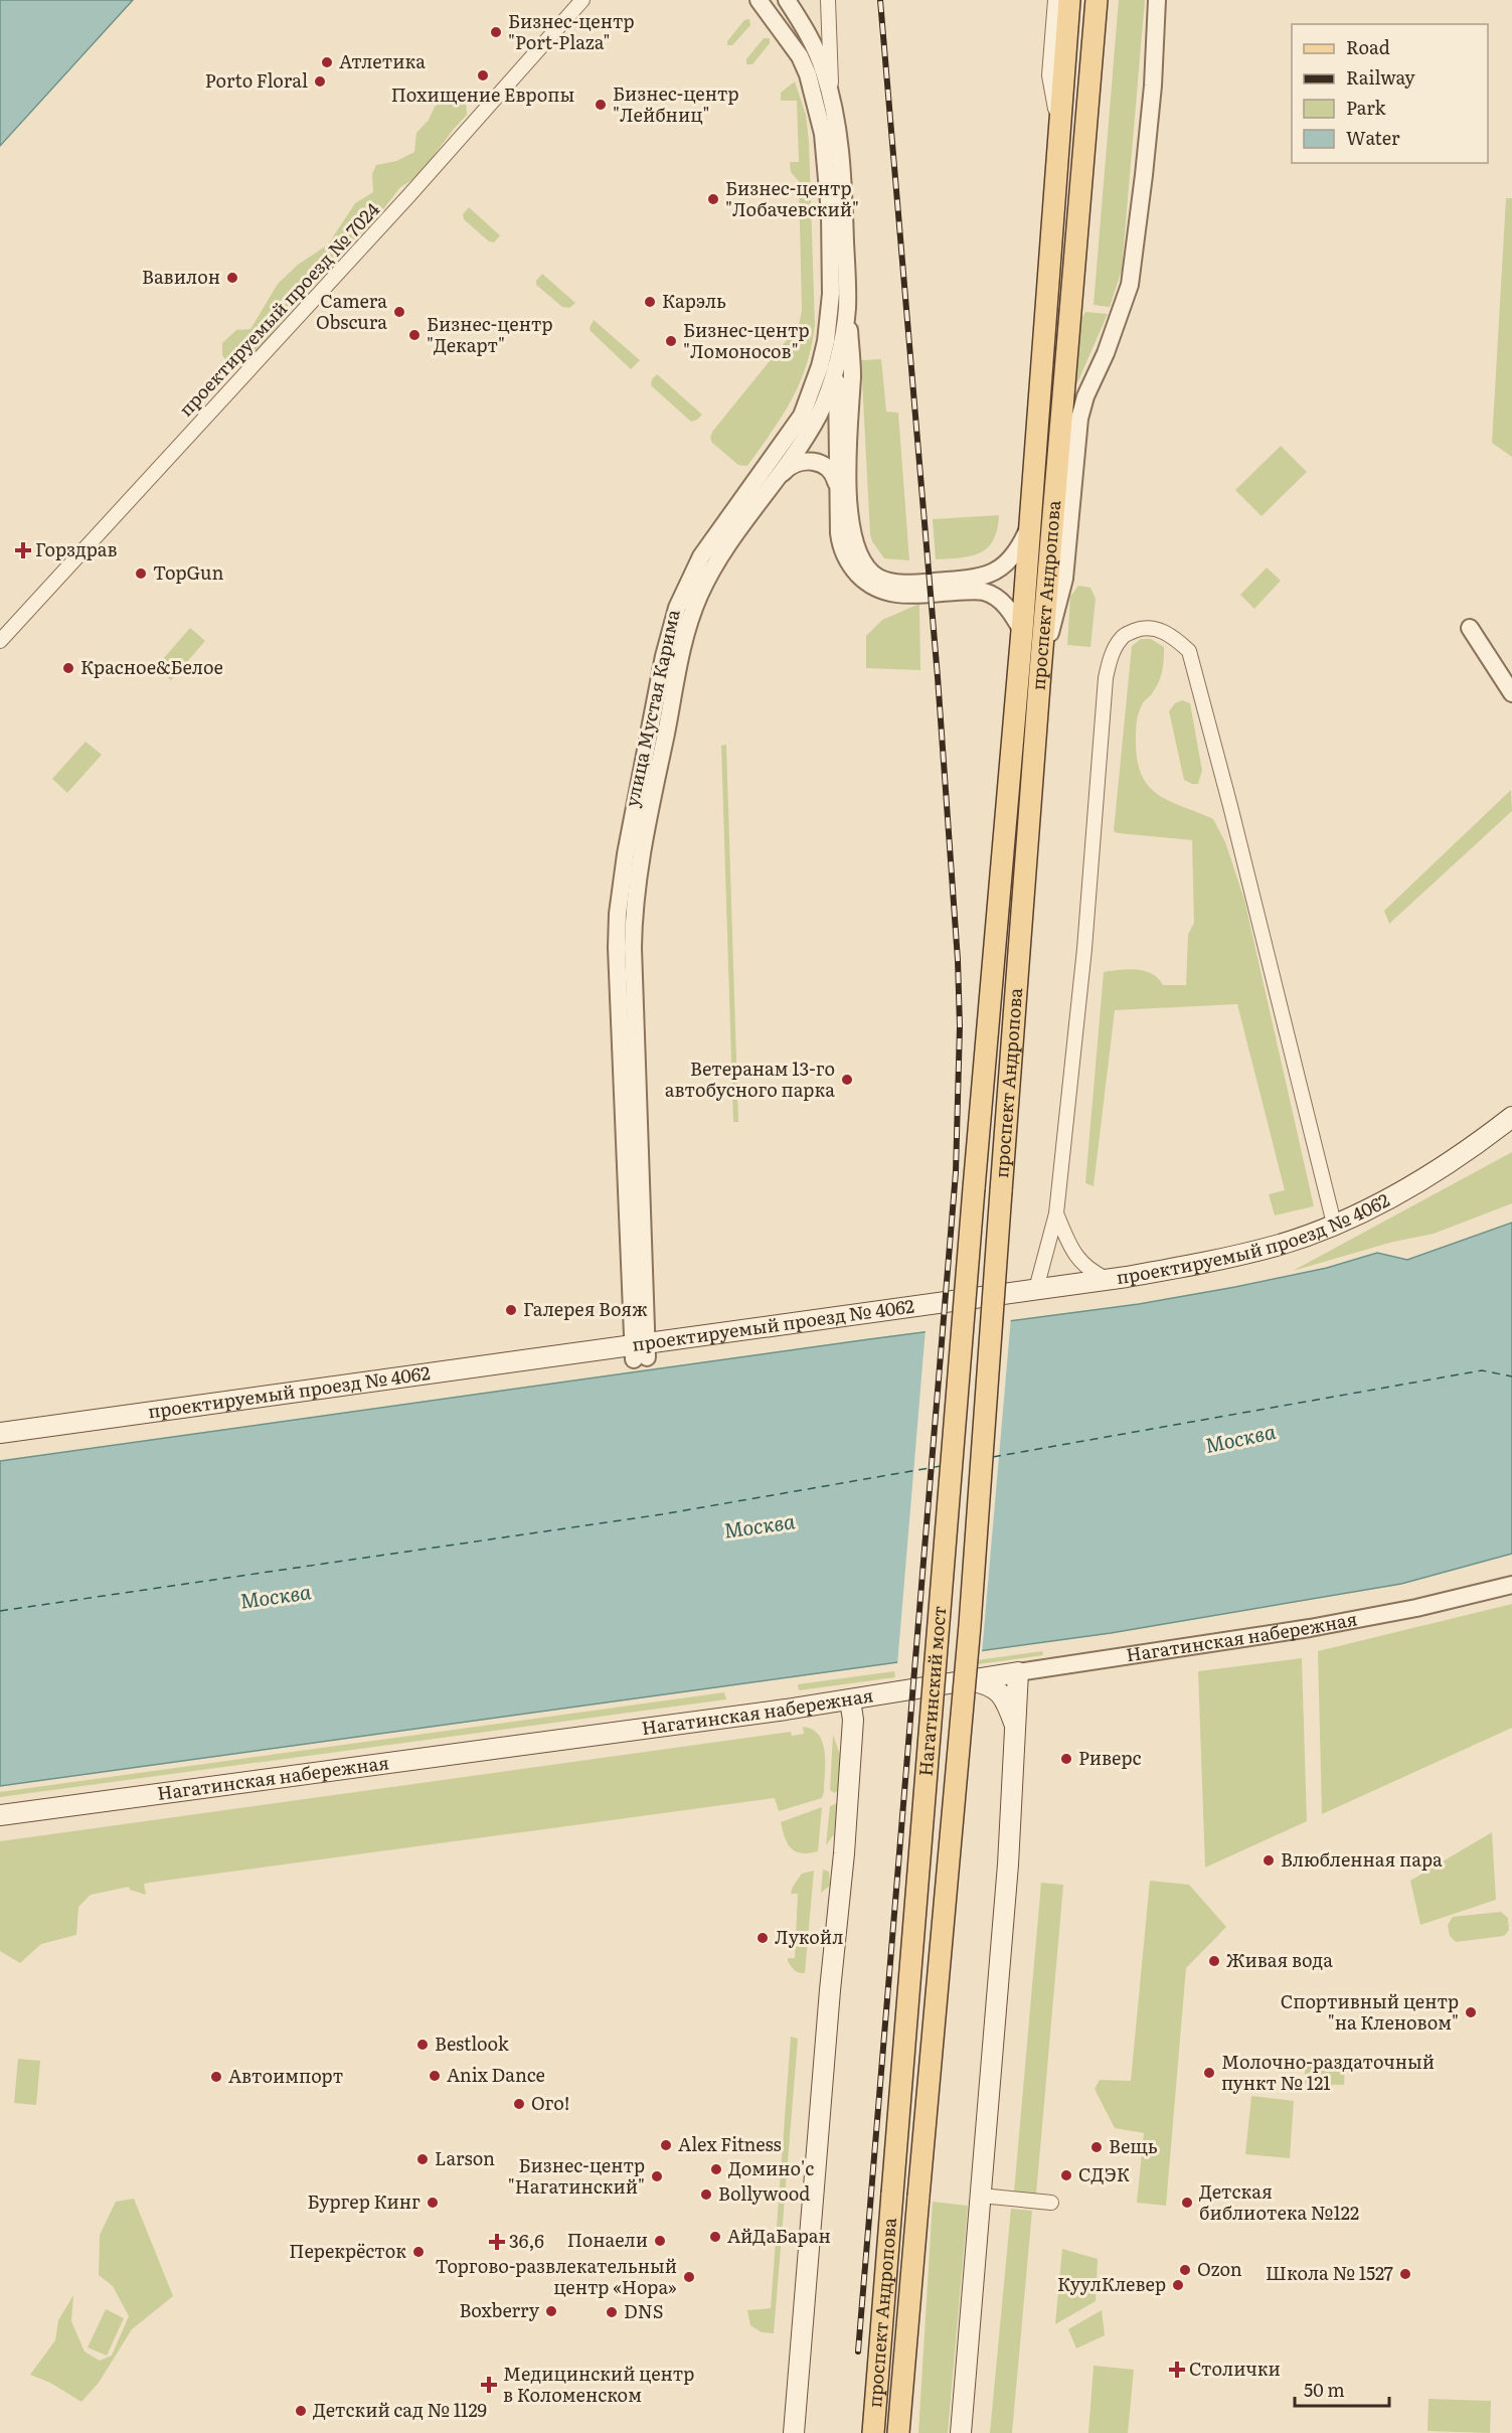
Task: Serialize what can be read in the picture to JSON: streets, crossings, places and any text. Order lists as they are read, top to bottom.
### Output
{
  "streets": {
    "main road": [
      "проспект Андропова",
      "проектируемый проезд № 4062",
      "Нагатинская набережная",
      "Нагатинский мост"
    ],
    "street": ["проектируемый проезд № 7024", "улица Мустая Карима"]
  },
  "crossings": [
    ["проспект Андропова", "Нагатинский мост"],
    ["улица Мустая Карима", "проектируемый проезд № 4062"]
  ],
  "water": ["Москва"],
  "places": {
    "other": [
      "Бизнес-центр \"Port-Plaza\"",
      "Атлетика",
      "Похищение Европы",
      "Porto Floral",
      "Бизнес-центр \"Лейбниц\"",
      "Бизнес-центр \"Лобачевский\"",
      "Вавилон",
      "Карэль",
      "Camera Obscura",
      "Бизнес-центр \"Декарт\"",
      "Бизнес-центр \"Ломоносов\"",
      "TopGun",
      "Красное&Белое",
      "Ветеранам 13-го автобусного парка",
      "Галерея Вояж",
      "Риверс",
      "Влюбленная пара",
      "Лукойл",
      "Живая вода",
      "Спортивный центр \"на Кленовом\"",
      "Bestlook",
      "Молочно-раздаточный пункт № 121",
      "Anix Dance",
      "Автоимпорт",
      "Ого!",
      "Alex Fitness",
      "Вещь",
      "Larson",
      "Домино'c",
      "СДЭК",
      "Бизнес-центр \"Нагатинский\"",
      "Bollywood",
      "Бургер Кинг",
      "Детская библиотека №122",
      "АйДаБаран",
      "Понаели",
      "Перекрёсток",
      "Ozon",
      "Школа № 1527",
      "Торгово-развлекательный центр «Нора»",
      "КуулКлевер",
      "Boxberry",
      "DNS",
      "Детский сад № 1129"
    ],
    "health": [
      "Горздрав",
      "36,6",
      "Столички",
      "Медицинский центр в Коломенском"
    ]
  },
  "legend": [
    "Road",
    "Railway",
    "Park",
    "Water"
  ],
  "scale_bar": "50 m"
}
